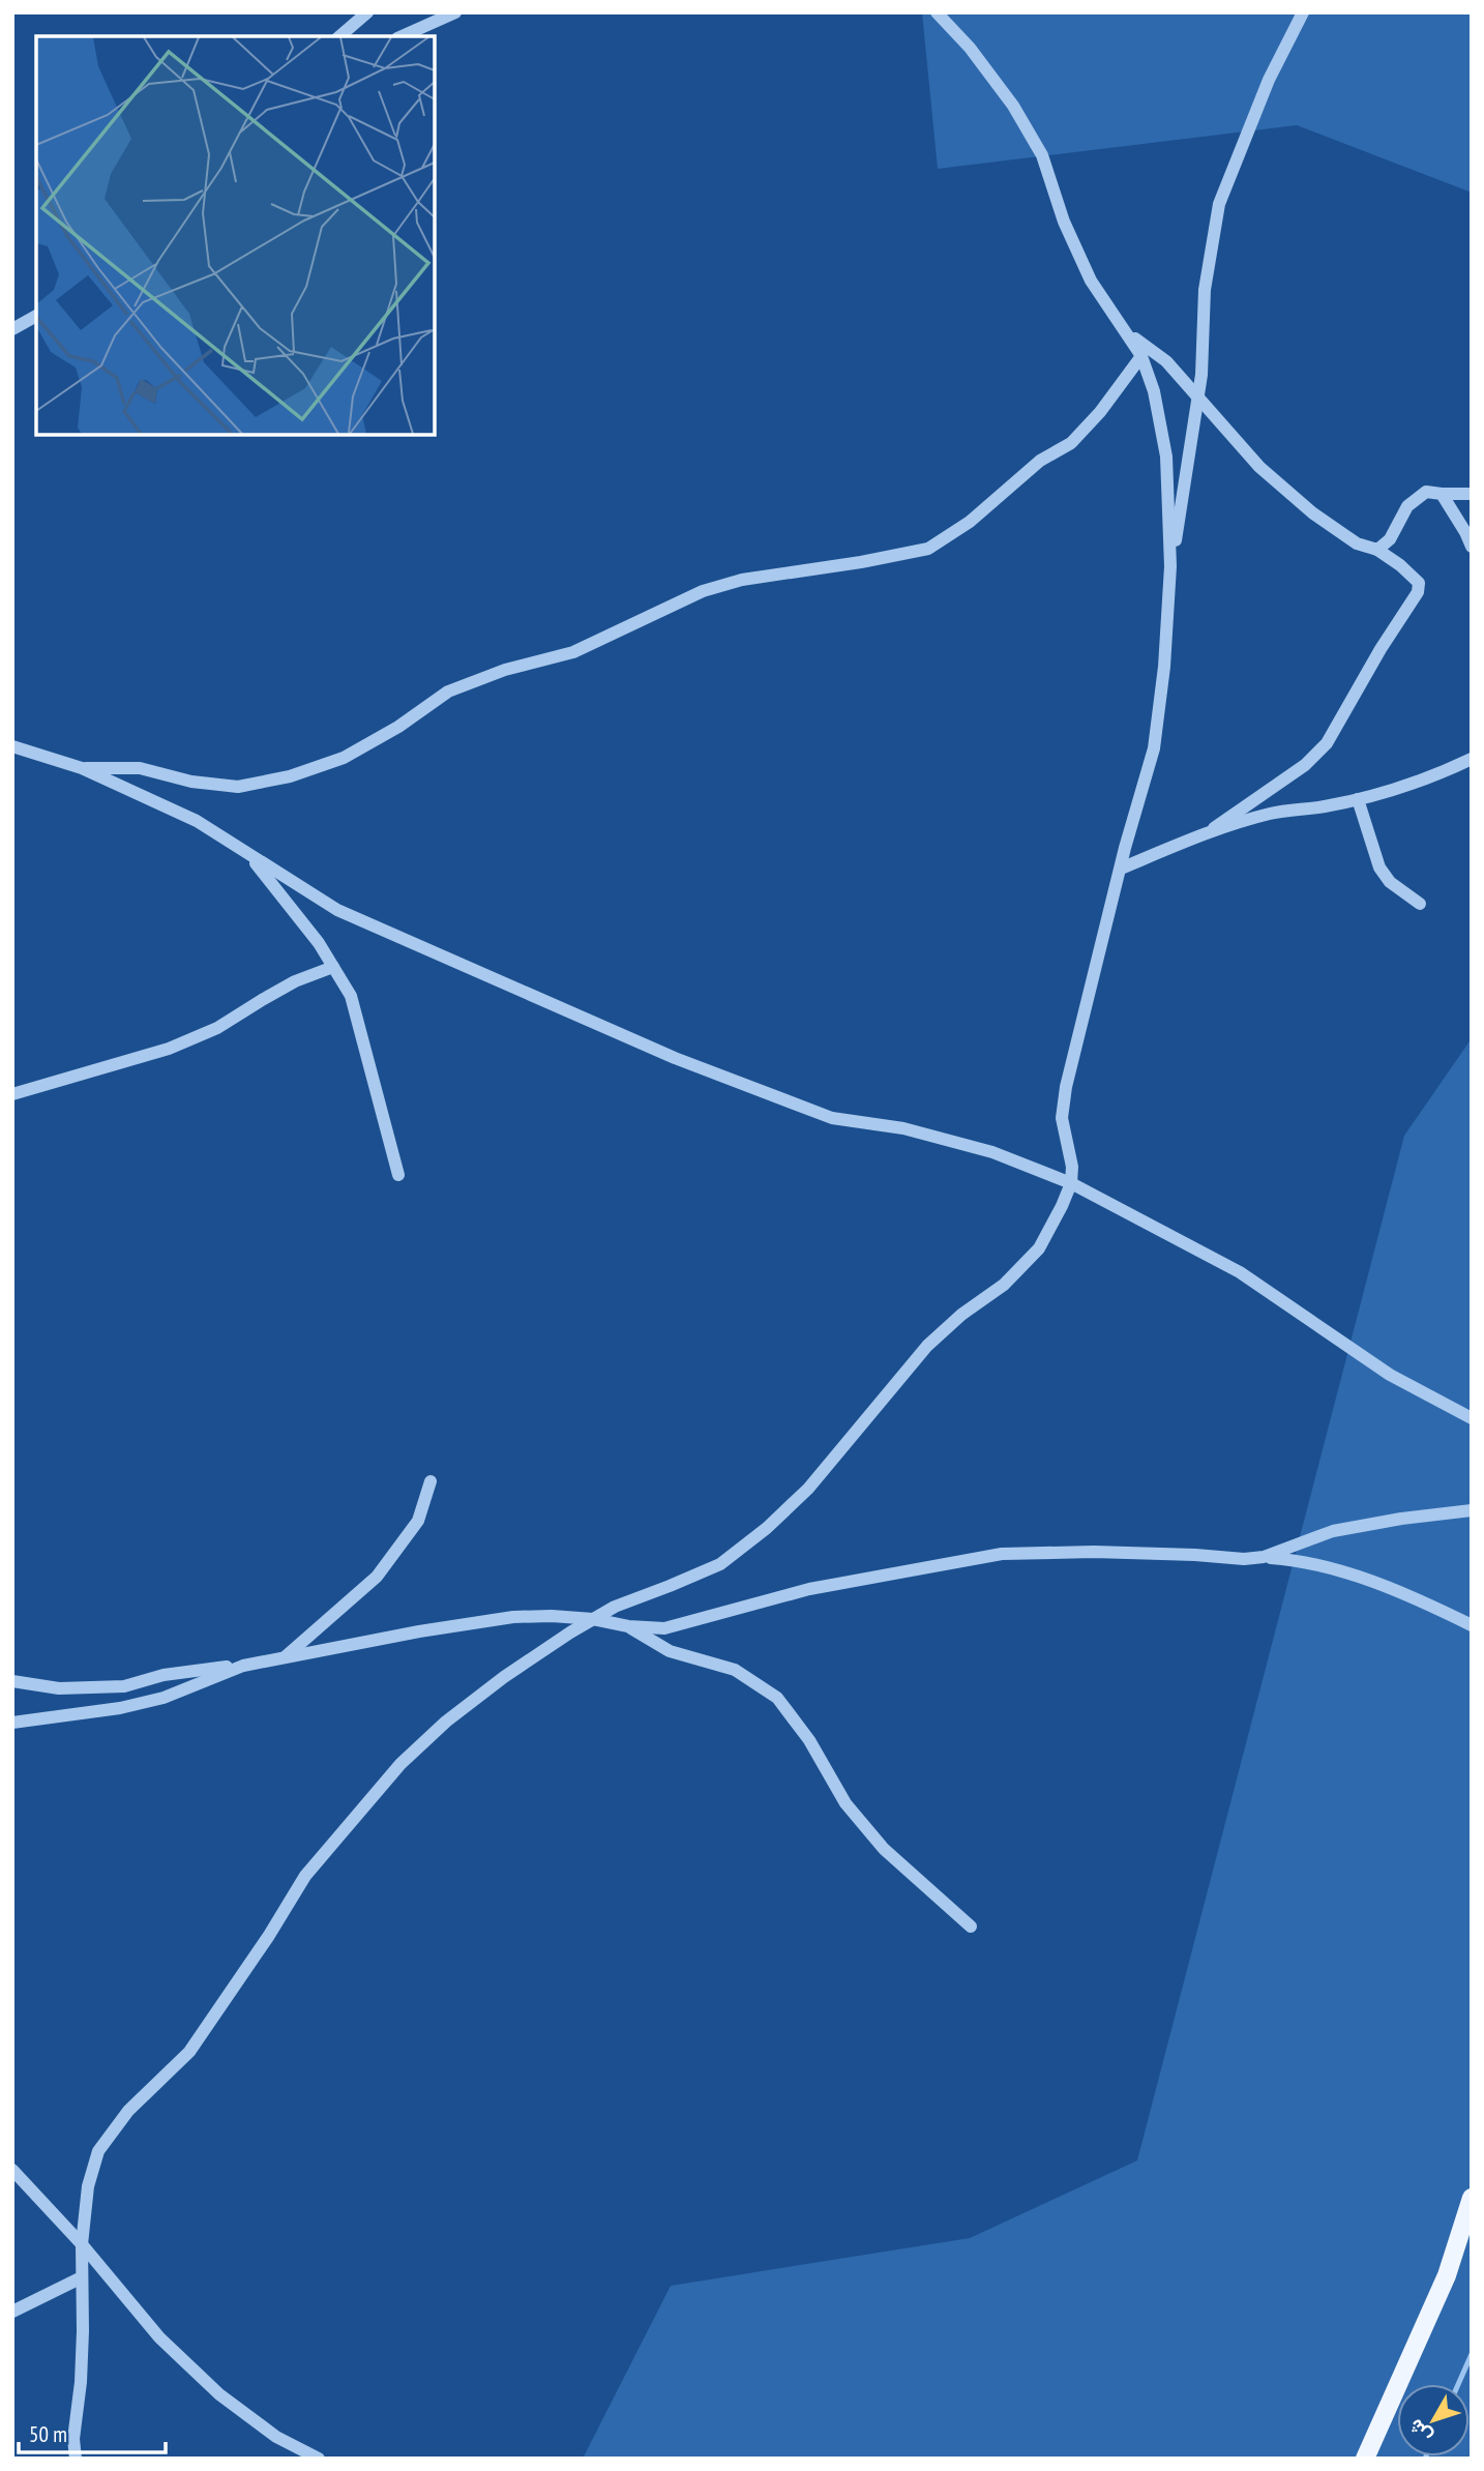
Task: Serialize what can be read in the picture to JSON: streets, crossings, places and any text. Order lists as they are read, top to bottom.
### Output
{
  "scale_bar": "50 m",
  "north": "bottom left"
}
